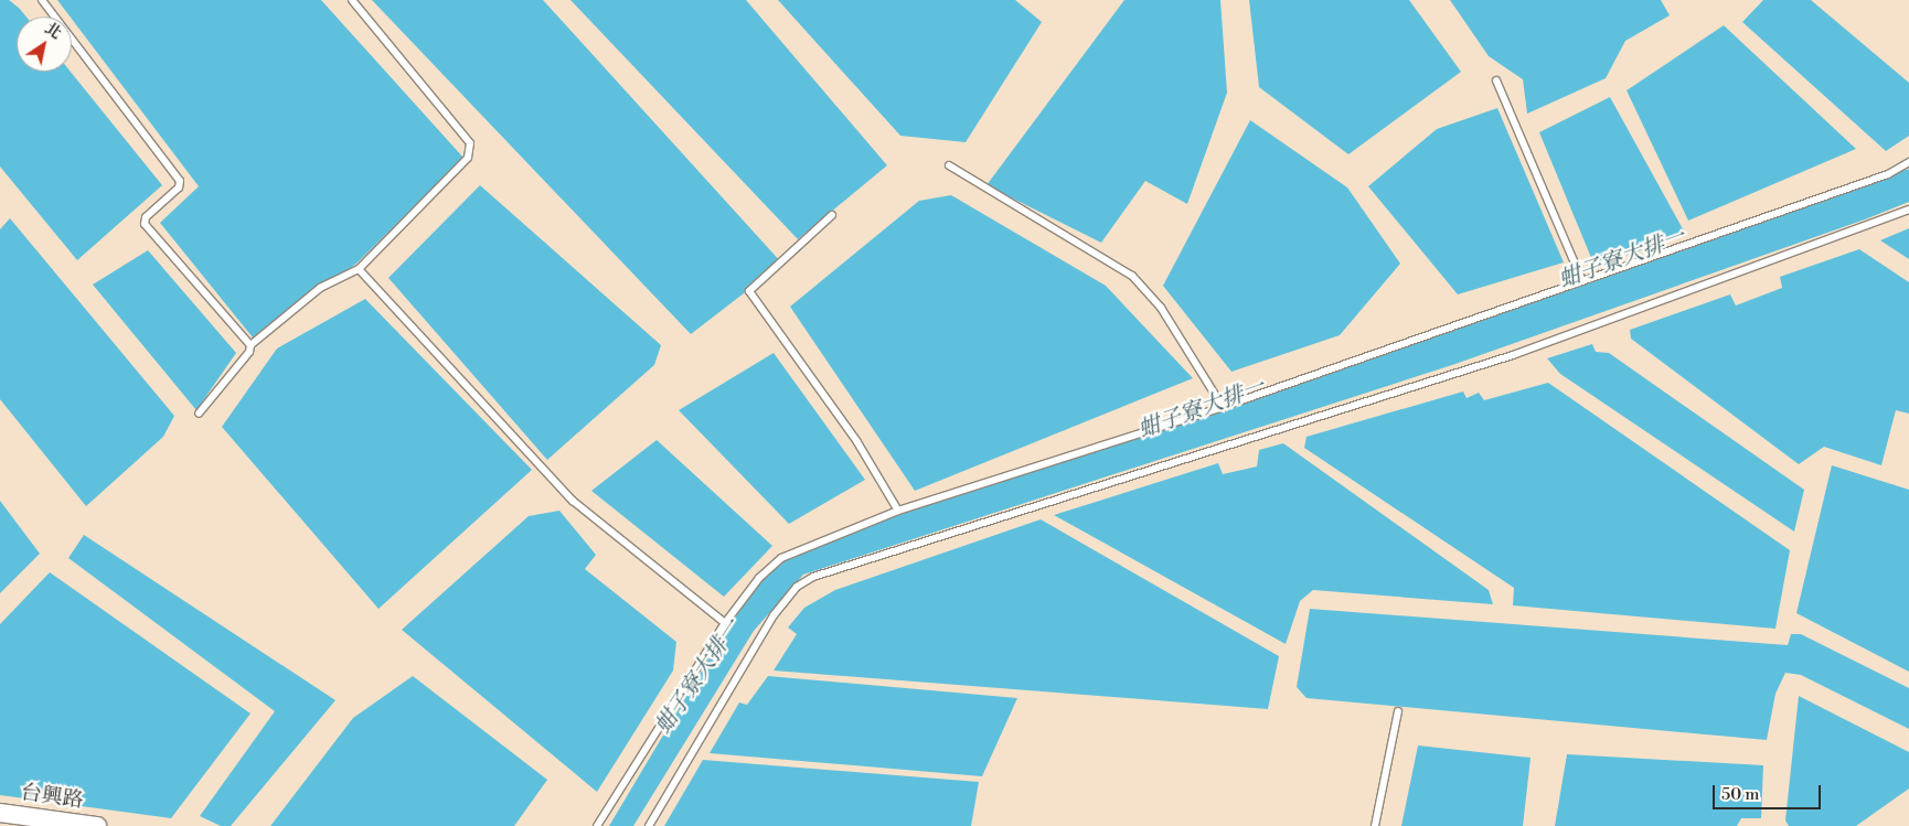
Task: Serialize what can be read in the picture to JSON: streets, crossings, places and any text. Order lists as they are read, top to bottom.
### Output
{
  "streets": {
    "street": ["台興路"]
  },
  "water": ["蚶子寮大排一"],
  "scale_bar": "50 m",
  "north": "top right"
}
